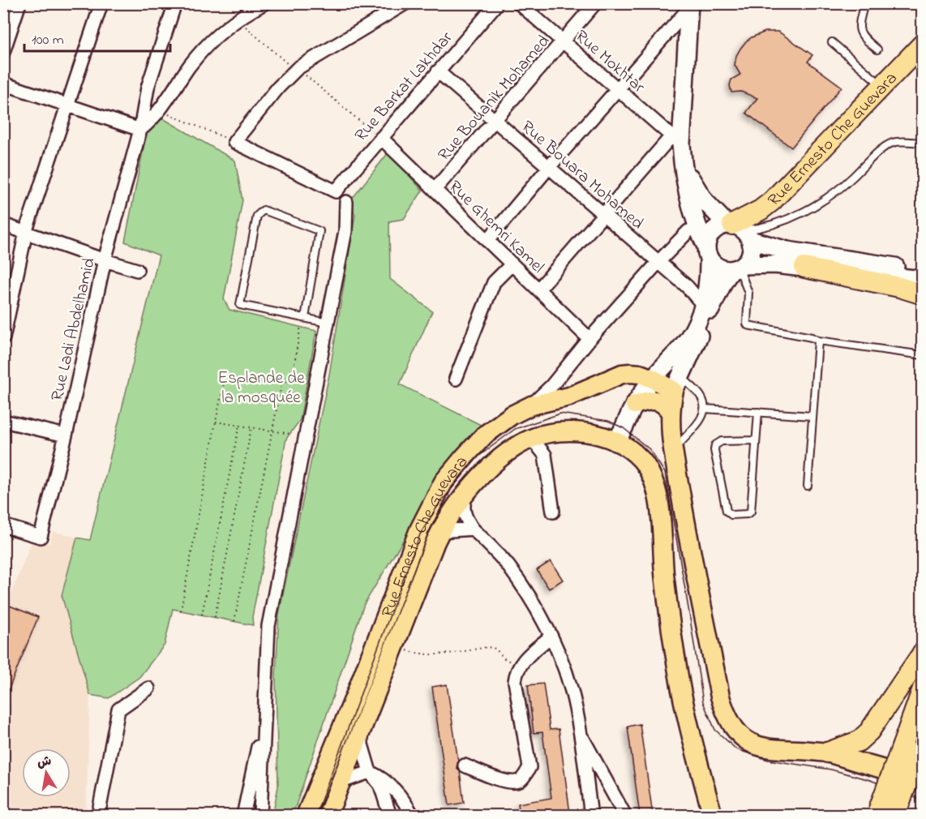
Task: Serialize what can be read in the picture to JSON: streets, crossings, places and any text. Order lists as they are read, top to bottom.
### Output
{
  "streets": {
    "highway": ["Rue Ernesto Che Guevara"],
    "street": [
      "Rue Mokhtar",
      "Rue Barkat Lakhdar",
      "Rue Bouanik Mohamed",
      "Rue Bouara Mohamed",
      "Rue Ghemri Kamel",
      "Rue Ladi Abdelhamid"
    ]
  },
  "crossings": [
    ["Rue Mokhtar", "Rue Bouanik Mohamed"],
    ["Rue Barkat Lakhdar", "Rue Bouara Mohamed"],
    ["Rue Barkat Lakhdar", "Rue Ghemri Kamel"],
    ["Rue Bouanik Mohamed", "Rue Bouara Mohamed"],
    ["Rue Bouanik Mohamed", "Rue Ghemri Kamel"]
  ],
  "parks": ["Esplande de la mosquée"],
  "scale_bar": "100 m",
  "north": "top"
}
